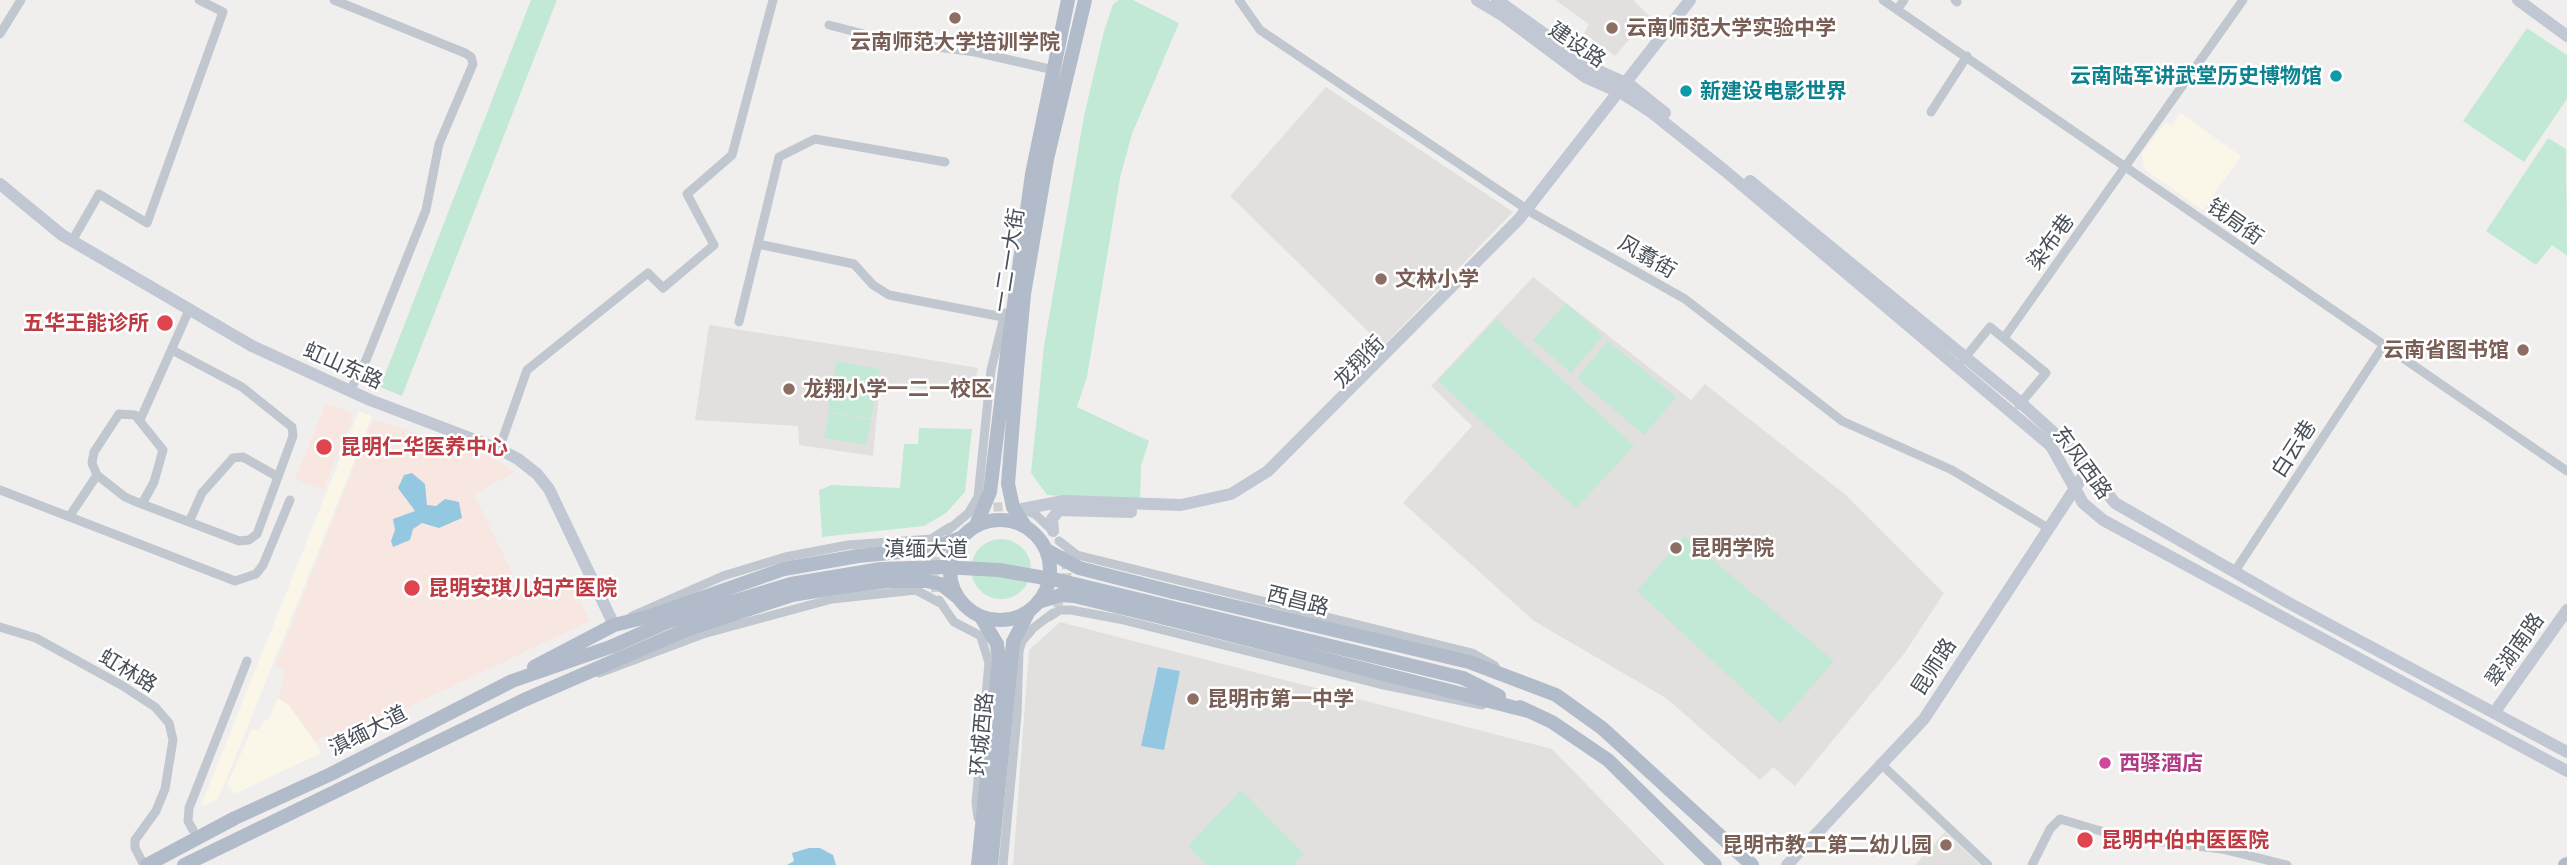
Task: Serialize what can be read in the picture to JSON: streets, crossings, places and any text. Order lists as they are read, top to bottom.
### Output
{
  "streets": {
    "main road": [
      "一二一大街",
      "滇缅大道",
      "西昌路",
      "环城西路"
    ],
    "street": [
      "建设路",
      "钱局街",
      "染布巷",
      "风翥街",
      "龙翔街",
      "虹山东路",
      "白云巷",
      "东风西路",
      "翠湖南路",
      "昆师路",
      "虹林路"
    ]
  },
  "crossings": [
    ["建设路", "龙翔街"],
    ["建设路", "东风西路"],
    ["钱局街", "染布巷"],
    ["钱局街", "白云巷"],
    ["风翥街", "龙翔街"],
    ["风翥街", "昆师路"],
    ["一二一大街", "滇缅大道"],
    ["一二一大街", "西昌路"],
    ["一二一大街", "环城西路"],
    ["龙翔街", "东风西路"],
    ["虹山东路", "滇缅大道"],
    ["白云巷", "东风西路"],
    ["东风西路", "翠湖南路"],
    ["东风西路", "昆师路"],
    ["滇缅大道", "西昌路"],
    ["滇缅大道", "虹林路"],
    ["滇缅大道", "环城西路"],
    ["西昌路", "环城西路"]
  ],
  "places": [
    "云南师范大学培训学院",
    "云南师范大学实验中学",
    "云南陆军讲武堂历史博物馆",
    "新建设电影世界",
    "文林小学",
    "五华王能诊所",
    "云南省图书馆",
    "龙翔小学一二一校区",
    "昆明仁华医养中心",
    "昆明学院",
    "昆明安琪儿妇产医院",
    "昆明市第一中学",
    "西驿酒店",
    "昆明中伯中医医院",
    "昆明市教工第二幼儿园"
  ]
}
